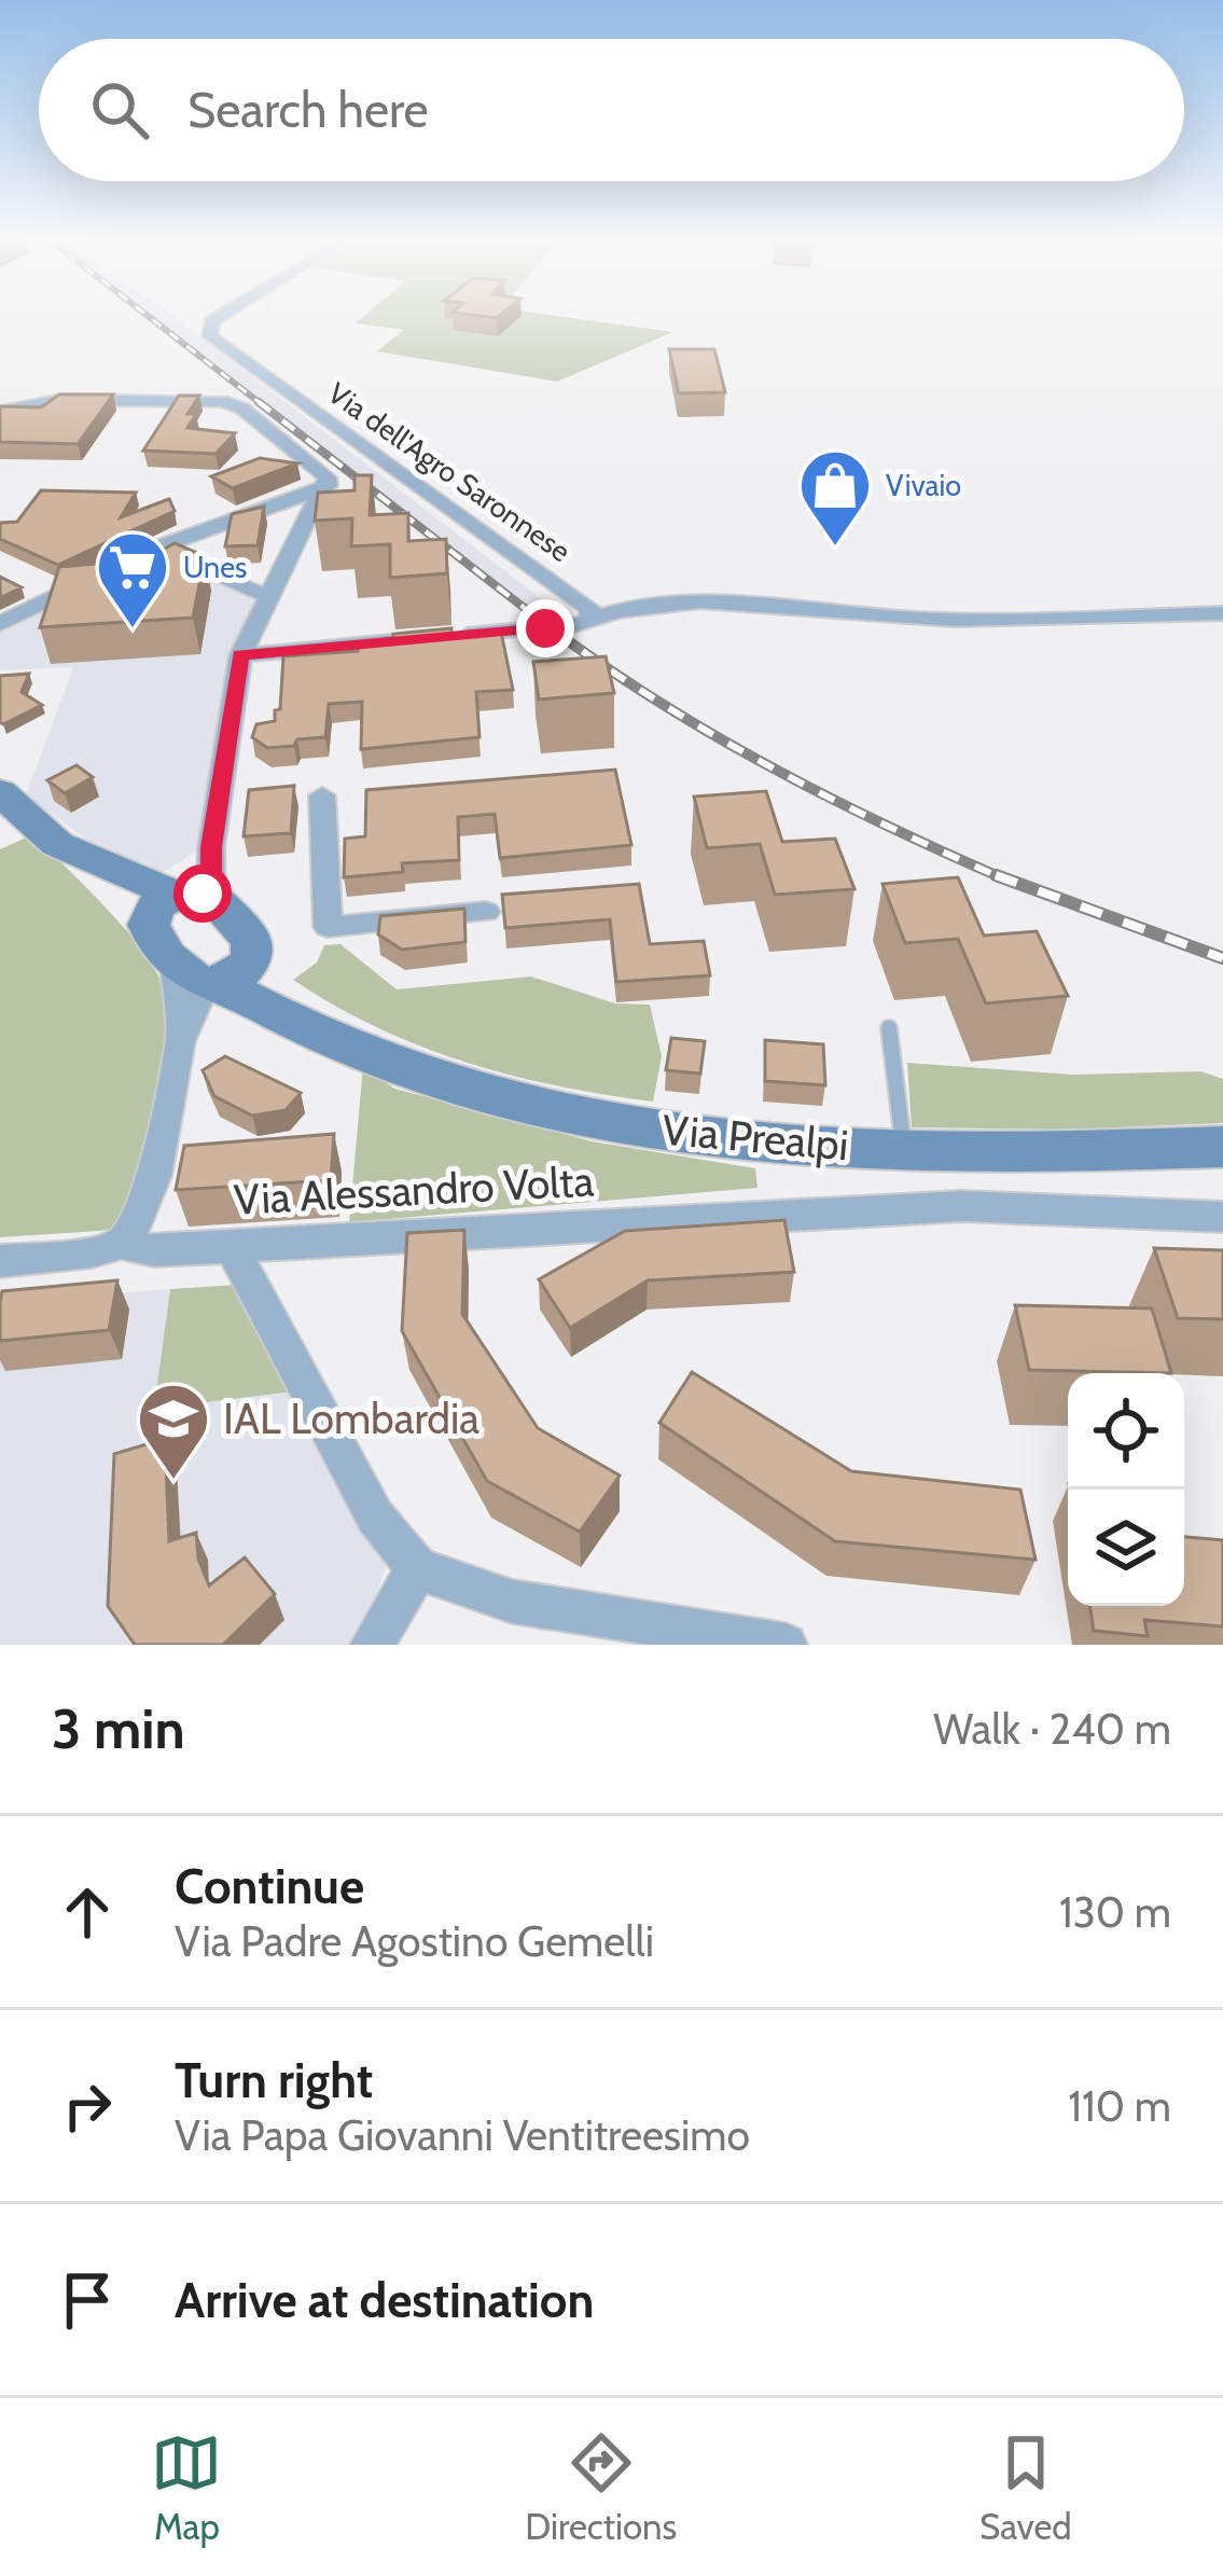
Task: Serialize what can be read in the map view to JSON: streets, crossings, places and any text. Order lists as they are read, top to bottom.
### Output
{
  "streets": {
    "street": ["Via dell'Agro Saronnese", "Via Prealpi", "Via Alessandro Volta"]
  },
  "places": {
    "shop": ["Vivaio"],
    "supermarket": ["Unes"],
    "school or university": ["IAL Lombardia"]
  },
  "page": {
    "search": "Search here",
    "heading": ["3 min", "Walk · 240 m"],
    "list": [
      ["Continue", "Via Padre Agostino Gemelli", "130 m"],
      ["Turn right", "Via Papa Giovanni Ventitreesimo", "110 m"],
      "Arrive at destination"
    ],
    "nav": ["Map", "Directions", "Saved"]
  }
}
